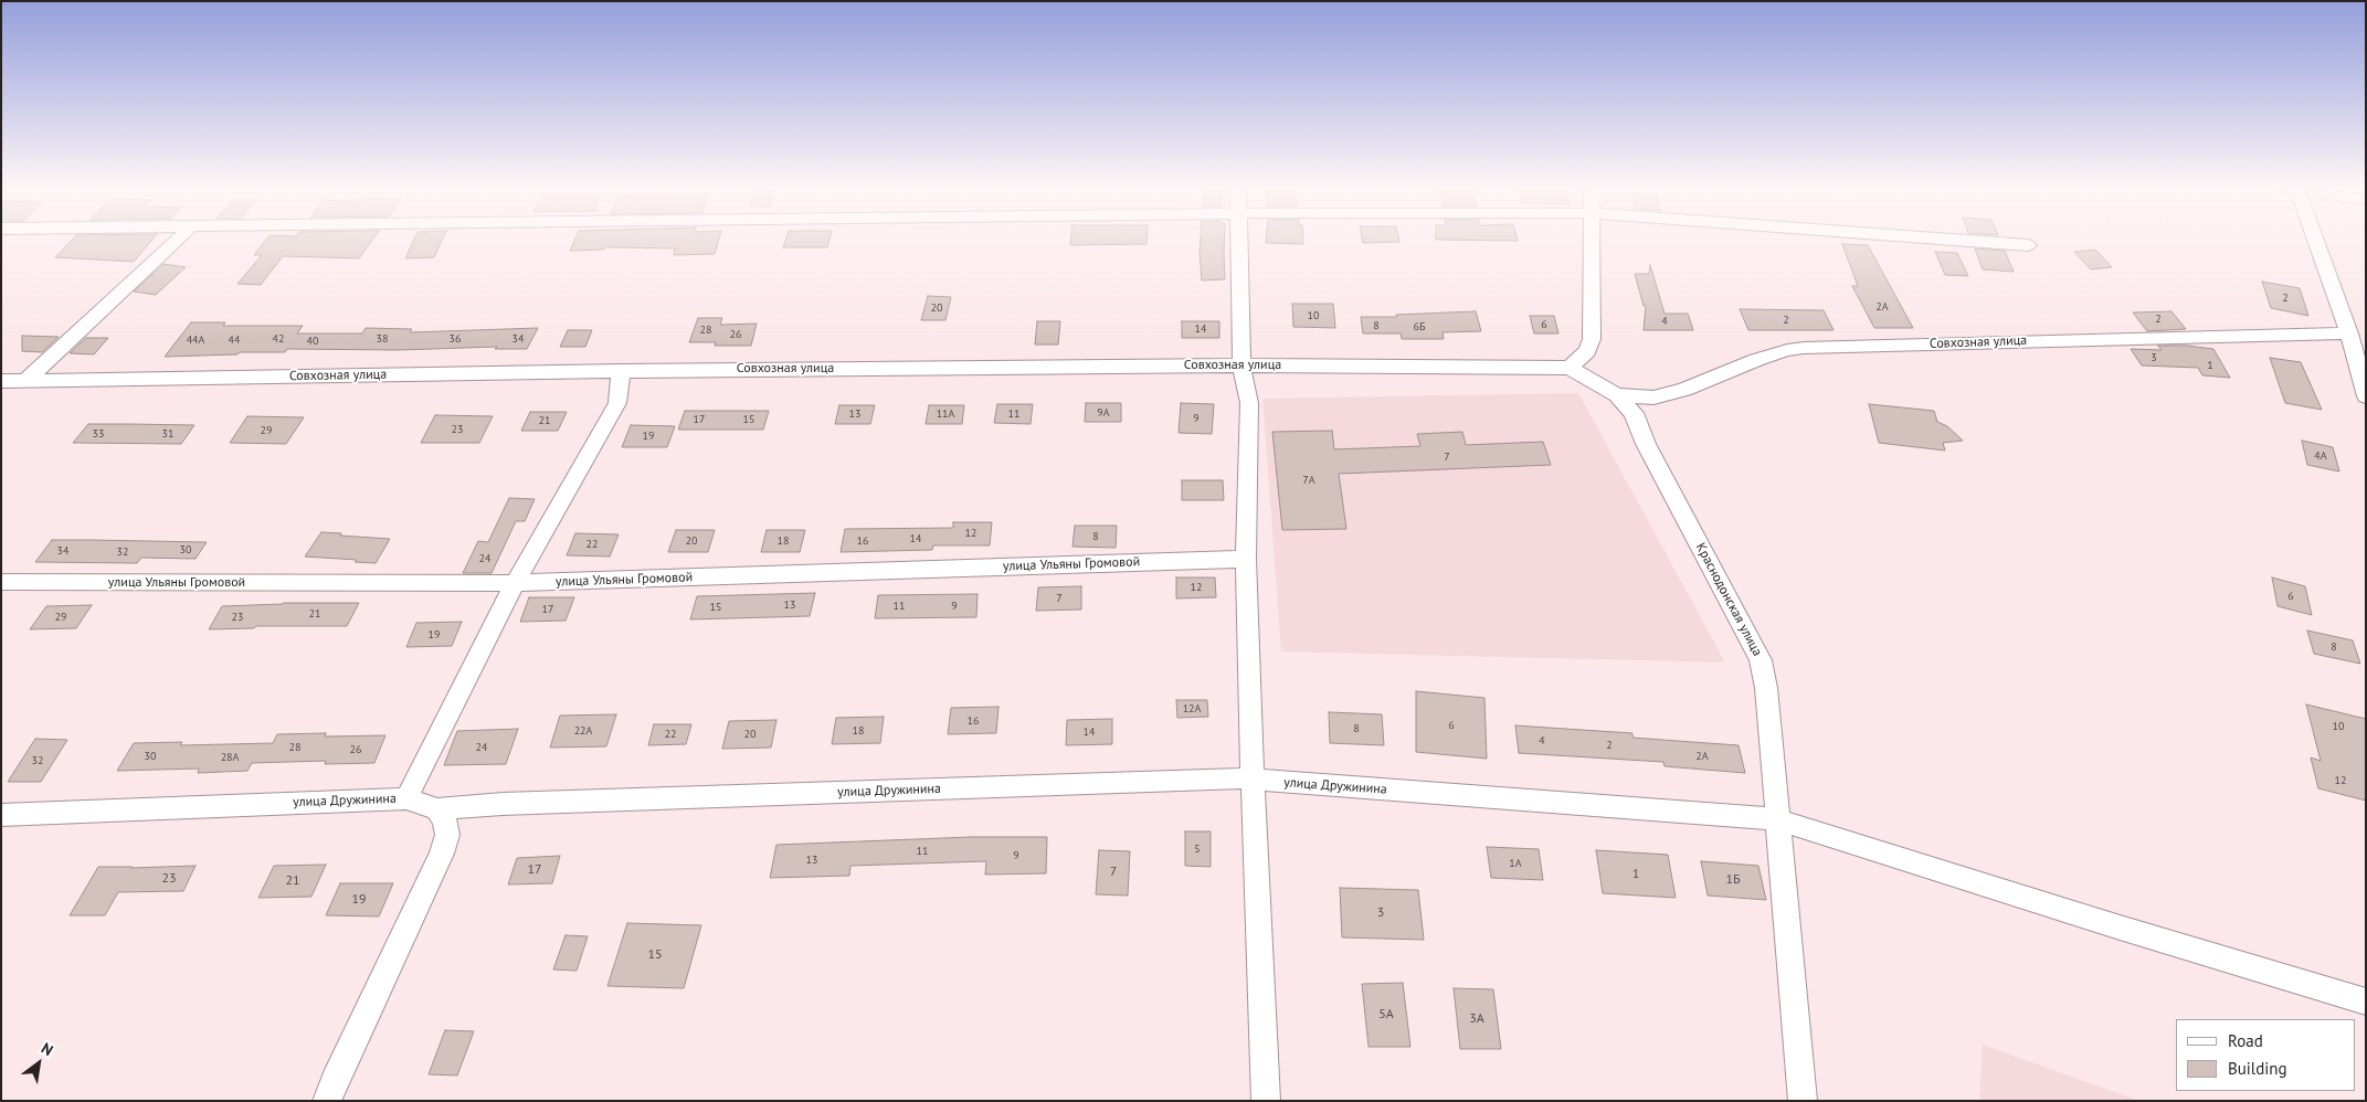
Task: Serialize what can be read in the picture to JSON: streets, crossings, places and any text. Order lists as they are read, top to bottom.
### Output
{
  "streets": {
    "street": [
      "Совхозная улица",
      "улица Ульяны Громовой",
      "Краснодонская улица",
      "улица Дружинина"
    ]
  },
  "crossings": [
    ["Совхозная улица", "Краснодонская улица"],
    ["Краснодонская улица", "улица Дружинина"]
  ],
  "house_numbers": [
    "2",
    "2А",
    "20",
    "10",
    "2",
    "2",
    "4",
    "6",
    "8",
    "6Б",
    "14",
    "28",
    "26",
    "42",
    "38",
    "36",
    "34",
    "44А",
    "44",
    "40",
    "3",
    "1",
    "9А",
    "13",
    "11А",
    "11",
    "9",
    "17",
    "15",
    "21",
    "23",
    "29",
    "33",
    "31",
    "19",
    "4А",
    "7",
    "7А",
    "12",
    "8",
    "14",
    "20",
    "18",
    "16",
    "22",
    "30",
    "34",
    "32",
    "24",
    "12",
    "6",
    "7",
    "13",
    "11",
    "9",
    "15",
    "17",
    "21",
    "29",
    "23",
    "19",
    "8",
    "12А",
    "16",
    "6",
    "10",
    "8",
    "22А",
    "18",
    "14",
    "22",
    "20",
    "4",
    "2",
    "28",
    "24",
    "26",
    "30",
    "2А",
    "28А",
    "32",
    "12",
    "5",
    "11",
    "9",
    "13",
    "1А",
    "17",
    "7",
    "1",
    "23",
    "1Б",
    "21",
    "19",
    "3",
    "15",
    "5А",
    "3А"
  ],
  "legend": ["Road", "Building"],
  "north": "top right"
}
